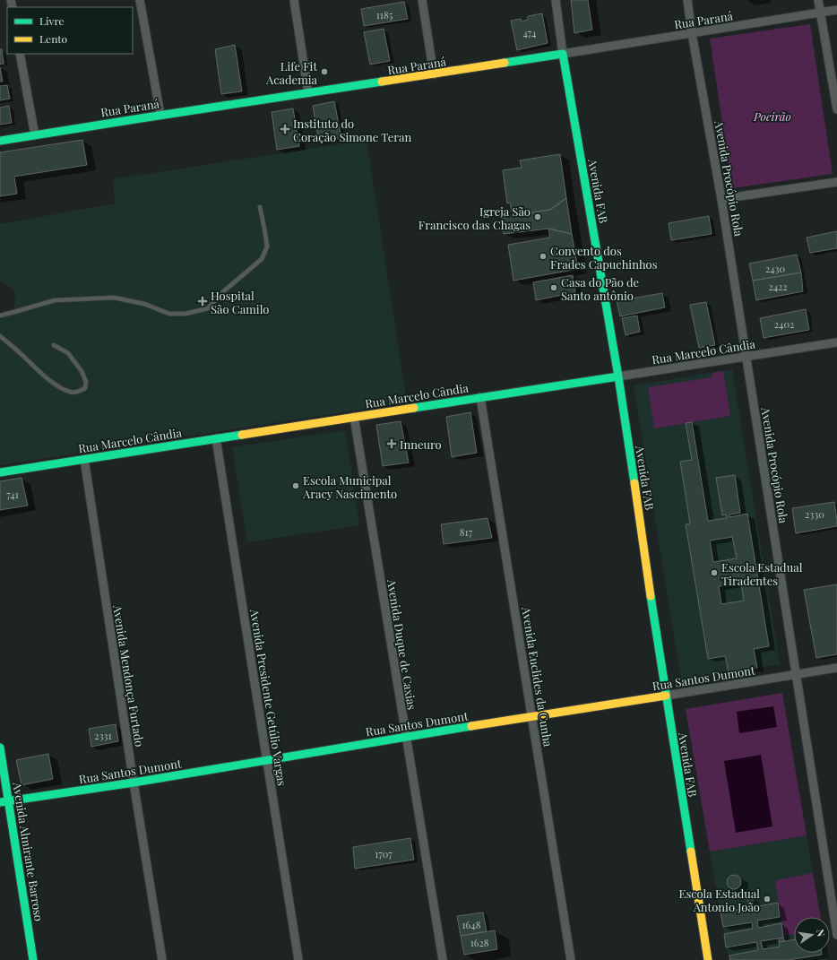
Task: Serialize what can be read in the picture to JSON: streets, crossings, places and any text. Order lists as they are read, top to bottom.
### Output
{
  "streets": {
    "main road": [
      "Rua Paraná",
      "Avenida FAB",
      "Rua Marcelo Cândia",
      "Rua Santos Dumont",
      "Avenida Almirante Barroso"
    ],
    "street": [
      "Avenida Procópio Rola",
      "Avenida Duque de Caxias",
      "Avenida Mendonça Furtado",
      "Avenida Euclides da Cunha",
      "Avenida Presidente Getúlio Vargas"
    ]
  },
  "crossings": [
    ["Rua Paraná", "Avenida Procópio Rola"],
    ["Rua Paraná", "Avenida FAB"],
    ["Avenida Procópio Rola", "Rua Marcelo Cândia"],
    ["Avenida Procópio Rola", "Rua Santos Dumont"],
    ["Avenida FAB", "Rua Marcelo Cândia"],
    ["Avenida FAB", "Rua Santos Dumont"],
    ["Rua Marcelo Cândia", "Avenida Duque de Caxias"],
    ["Rua Marcelo Cândia", "Avenida Mendonça Furtado"],
    ["Rua Marcelo Cândia", "Avenida Euclides da Cunha"],
    ["Rua Marcelo Cândia", "Avenida Presidente Getúlio Vargas"],
    ["Avenida Duque de Caxias", "Rua Santos Dumont"],
    ["Avenida Mendonça Furtado", "Rua Santos Dumont"],
    ["Avenida Euclides da Cunha", "Rua Santos Dumont"],
    ["Rua Santos Dumont", "Avenida Presidente Getúlio Vargas"],
    ["Rua Santos Dumont", "Avenida Almirante Barroso"]
  ],
  "parks": ["Poeirão"],
  "places": {
    "other": [
      "Life Fit Academia",
      "Igreja São Francisco das Chagas",
      "Convento dos Frades Capuchinhos",
      "Casa do Pão de Santo antônio",
      "Escola Municipal Aracy Nascimento",
      "Escola Estadual Tiradentes",
      "Escola Estadual Antonio João"
    ],
    "health": ["Instituto do Coração Simone Teran", "Hospital São Camilo", "Inneuro"]
  },
  "house_numbers": [
    "1185",
    "474",
    "2430",
    "2422",
    "2402",
    "741",
    "2330",
    "817",
    "2331",
    "1707",
    "1648",
    "1628"
  ],
  "legend": ["Livre", "Lento"],
  "north": "right"
}
